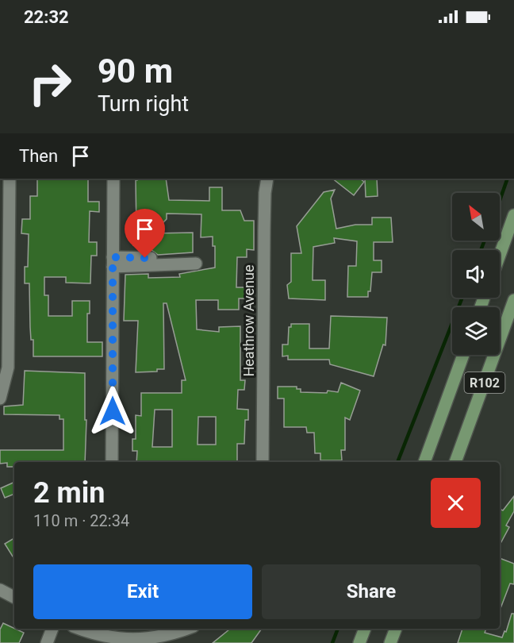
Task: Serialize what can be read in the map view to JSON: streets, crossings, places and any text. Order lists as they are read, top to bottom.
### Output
{
  "streets": {
    "main road": ["R102"],
    "street": ["Heathrow Avenue"]
  },
  "north": "top left",
  "page": {
    "status": "22:32",
    "turn": ["90 m", "Turn right"],
    "then": "Then",
    "heading": ["2 min", "110 m · 22:34"],
    "buttons": ["Exit", "Share"]
  }
}
